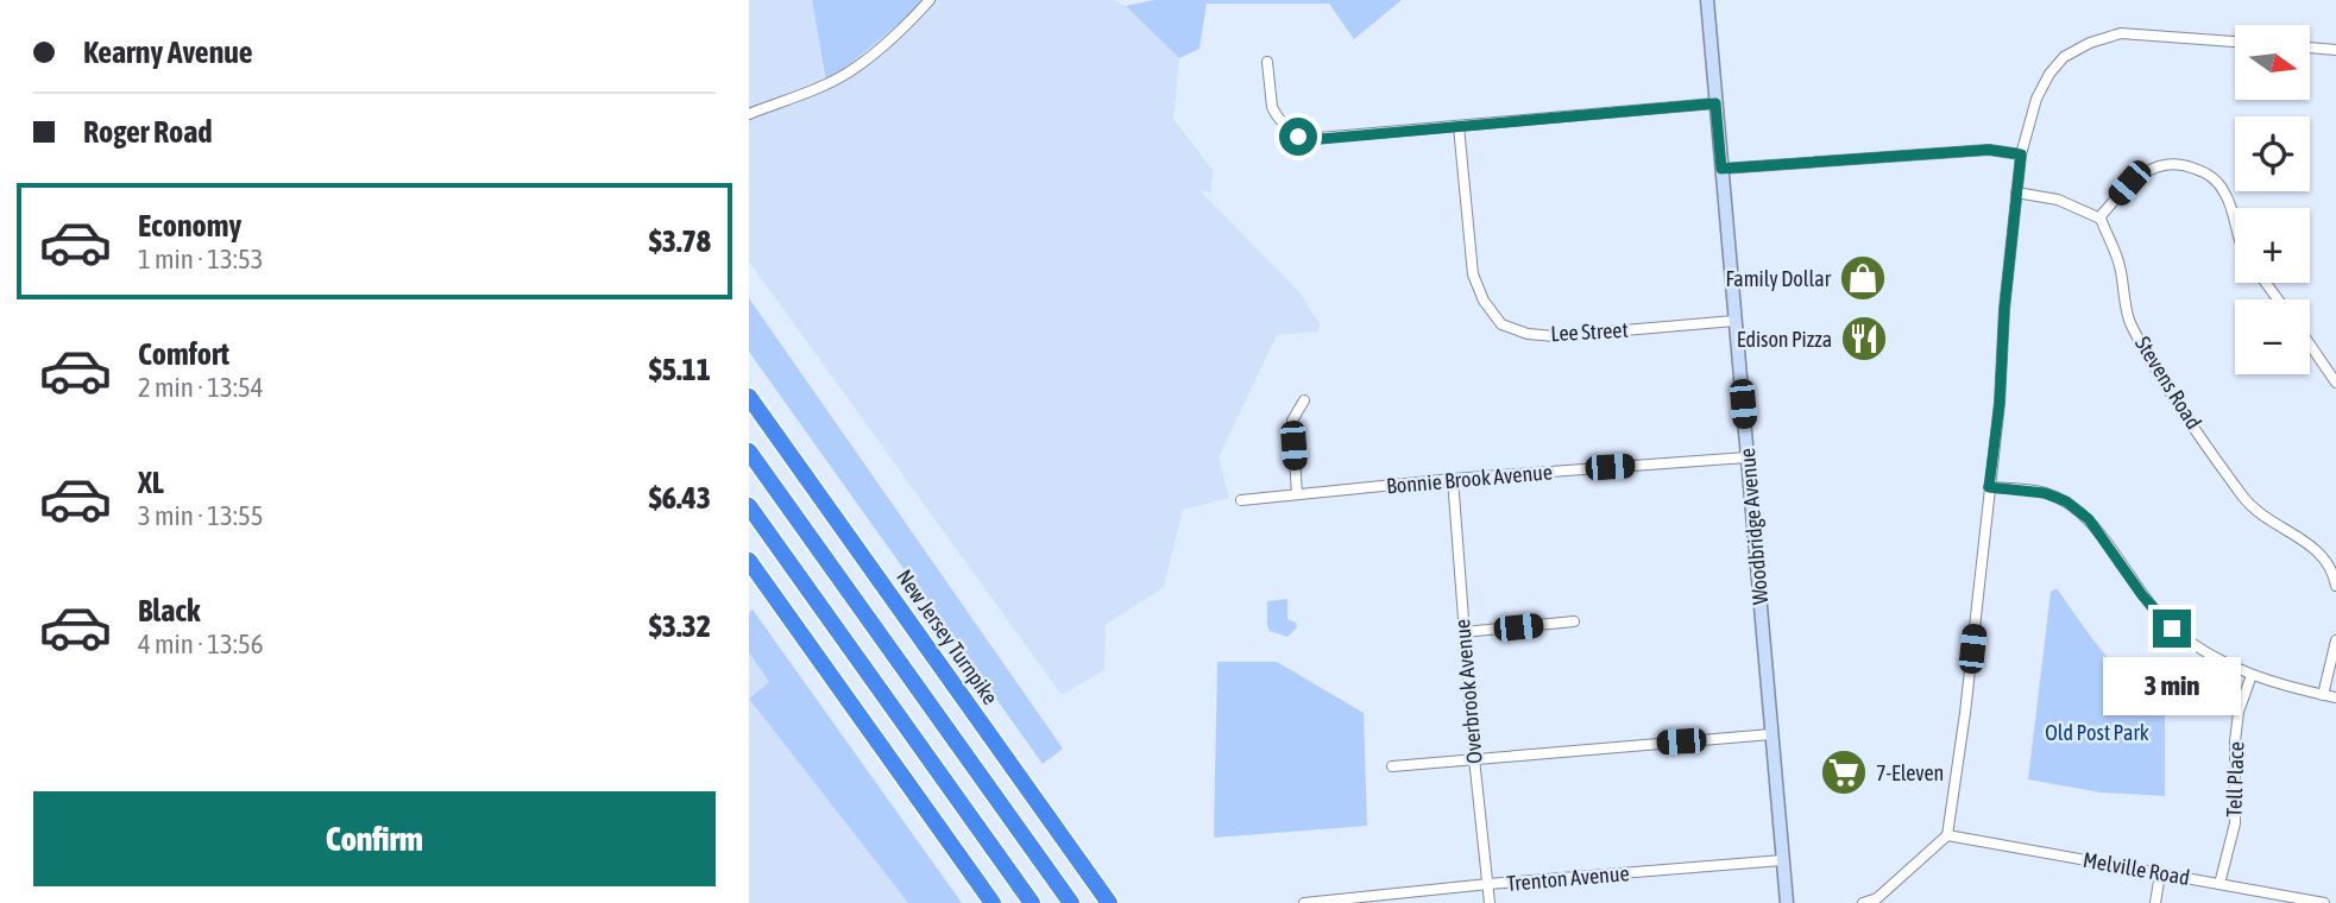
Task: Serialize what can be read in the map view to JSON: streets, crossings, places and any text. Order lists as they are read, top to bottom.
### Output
{
  "streets": {
    "highway": ["New Jersey Turnpike"],
    "main road": ["Woodbridge Avenue"],
    "street": [
      "Lee Street",
      "Stevens Road",
      "Bonnie Brook Avenue",
      "Overbrook Avenue",
      "Tell Place",
      "Melville Road",
      "Trenton Avenue"
    ]
  },
  "crossings": [
    ["Lee Street", "Woodbridge Avenue"],
    ["Bonnie Brook Avenue", "Woodbridge Avenue"],
    ["Bonnie Brook Avenue", "Overbrook Avenue"],
    ["Woodbridge Avenue", "Trenton Avenue"],
    ["Overbrook Avenue", "Trenton Avenue"],
    ["Tell Place", "Melville Road"]
  ],
  "parks": ["Old Post Park"],
  "places": {
    "shop": ["Family Dollar"],
    "restaurant": ["Edison Pizza"],
    "supermarket": ["7-Eleven"]
  },
  "north": "right",
  "page": {
    "banner": ["Kearny Avenue", "Roger Road"],
    "map_buttons": ["+", "−"],
    "list": [
      {
        "name": "Economy",
        "note": "1 min · 13:53",
        "value": "$3.78"
      },
      {
        "name": "Comfort",
        "note": "2 min · 13:54",
        "value": "$5.11"
      },
      {
        "name": "XL",
        "note": "3 min · 13:55",
        "value": "$6.43"
      },
      {
        "name": "Black",
        "note": "4 min · 13:56",
        "value": "$3.32"
      }
    ],
    "bubble": "3 min",
    "buttons": "Confirm"
  }
}
